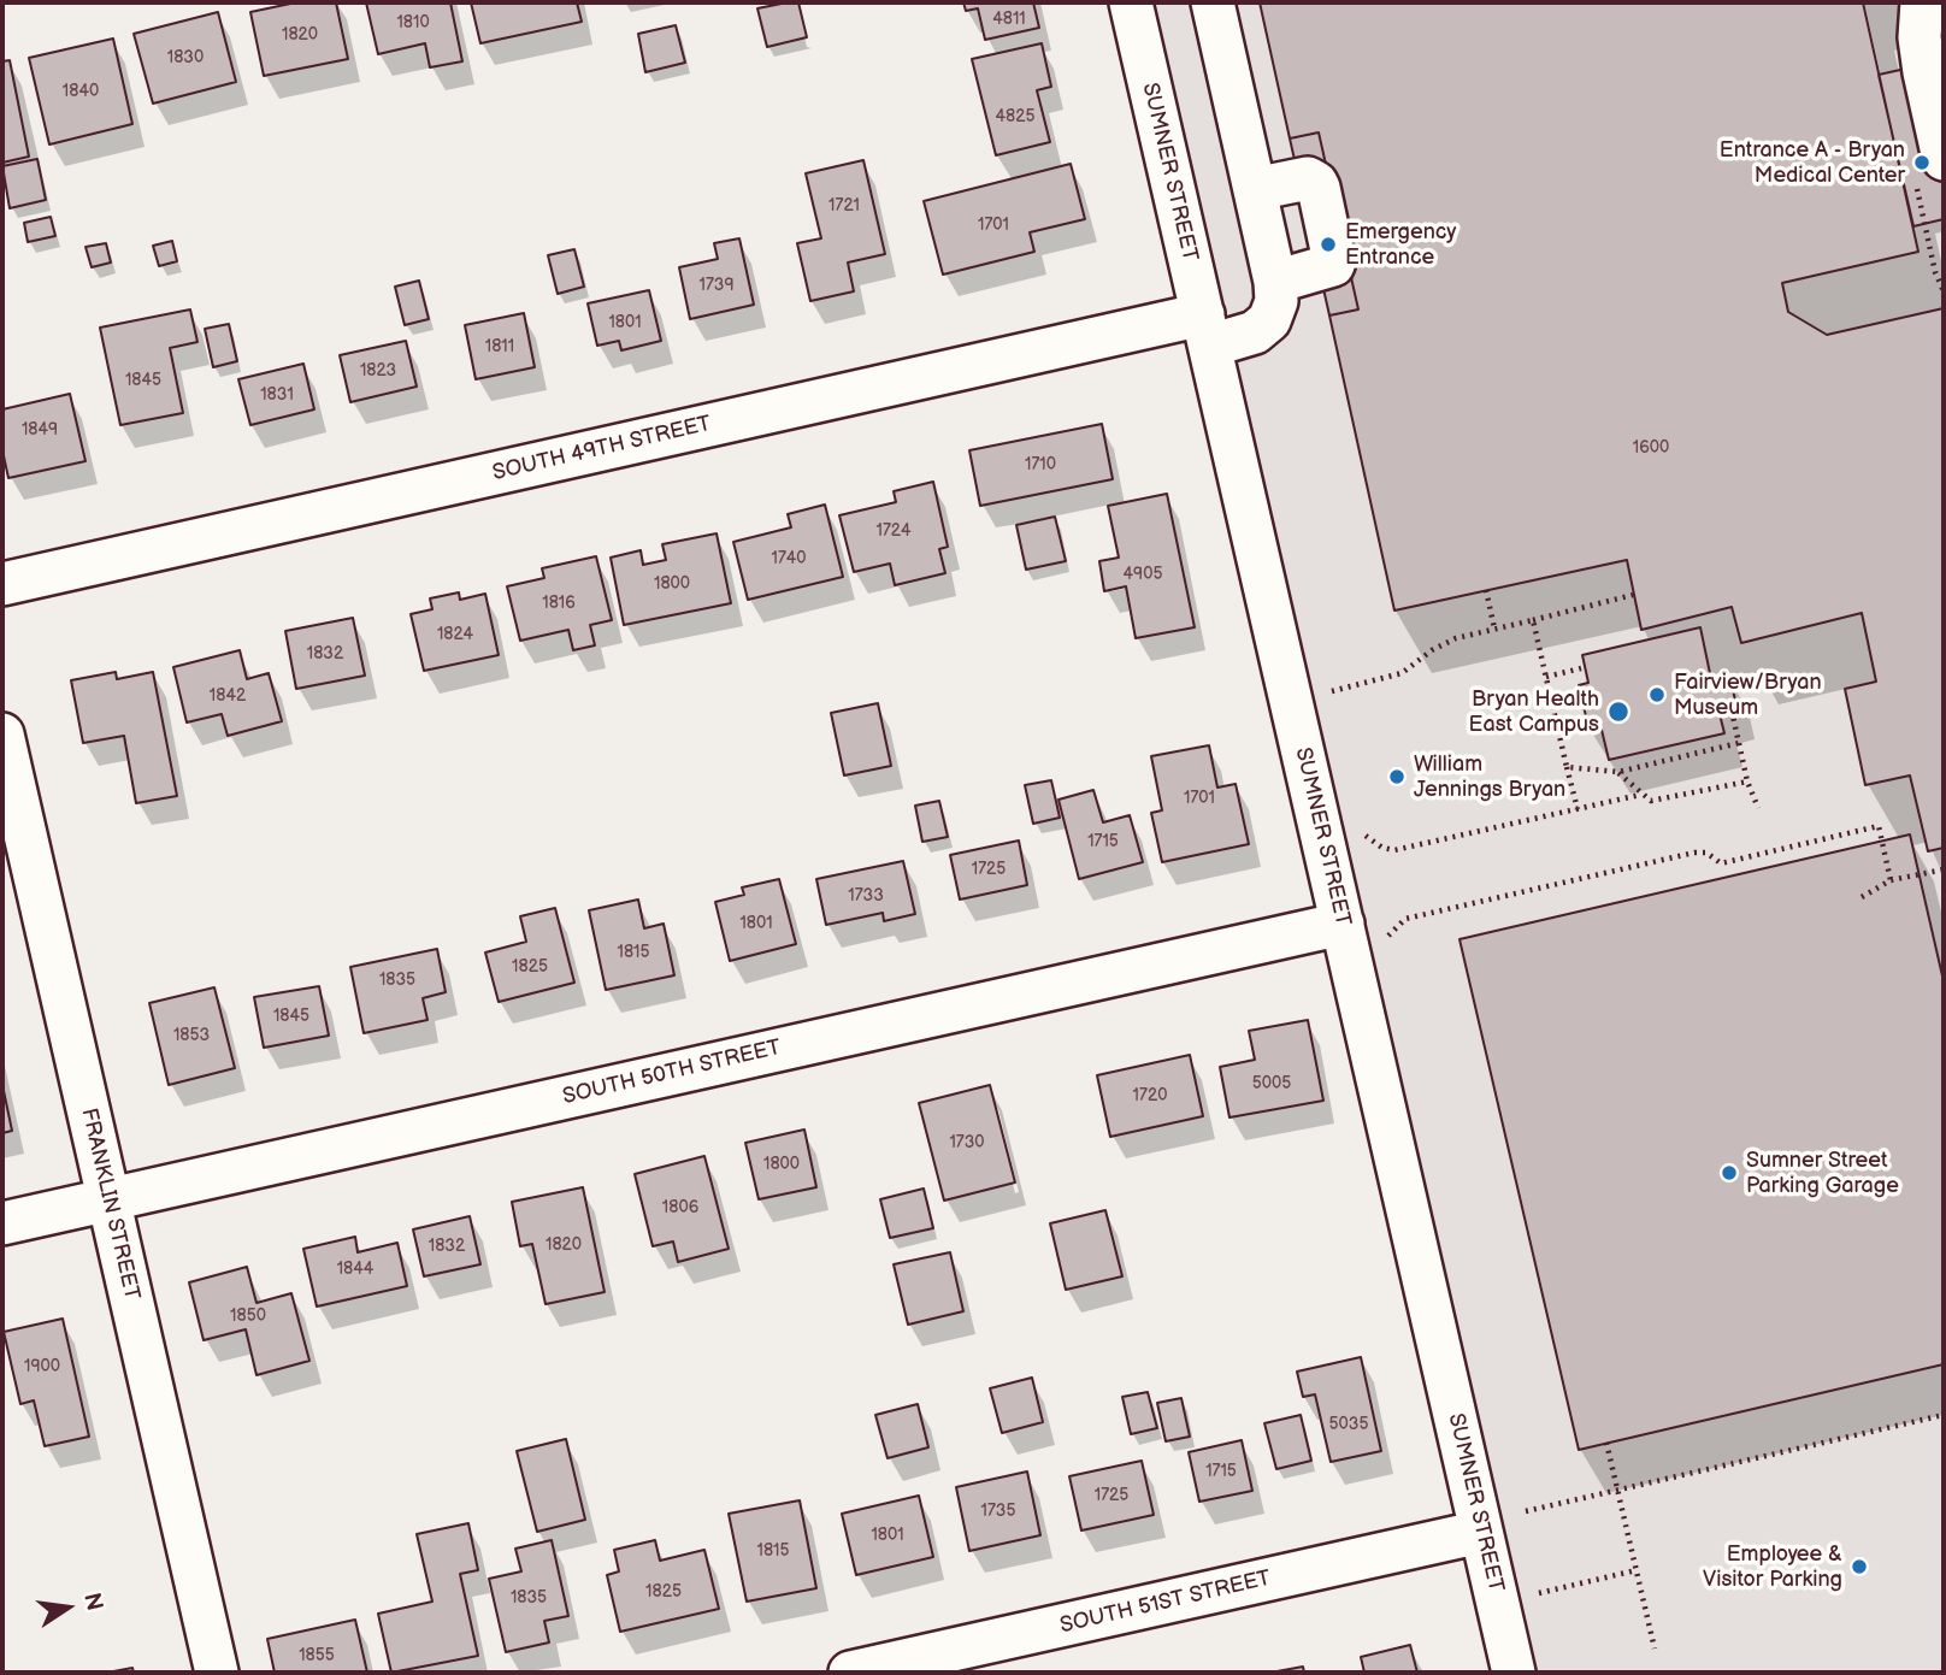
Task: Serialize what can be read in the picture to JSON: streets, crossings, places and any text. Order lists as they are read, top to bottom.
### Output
{
  "streets": {
    "street": [
      "SUMNER STREET",
      "SOUTH 49TH STREET",
      "SOUTH 50TH STREET",
      "FRANKLIN STREET",
      "SOUTH 51ST STREET"
    ]
  },
  "crossings": [
    ["SUMNER STREET", "SOUTH 49TH STREET"],
    ["SUMNER STREET", "SOUTH 50TH STREET"],
    ["SUMNER STREET", "SOUTH 51ST STREET"],
    ["SOUTH 50TH STREET", "FRANKLIN STREET"]
  ],
  "places": [
    "Entrance A - Bryan Medical Center",
    "Emergency Entrance",
    "Fairview/Bryan Museum",
    "Bryan Health East Campus",
    "William Jennings Bryan",
    "Sumner Street Parking Garage",
    "Employee & Visitor Parking"
  ],
  "house_numbers": [
    "4811",
    "1810",
    "1820",
    "1830",
    "1840",
    "4825",
    "1721",
    "1701",
    "1739",
    "1801",
    "1811",
    "1823",
    "1845",
    "1831",
    "1849",
    "1600",
    "1710",
    "1724",
    "1740",
    "4905",
    "1800",
    "1816",
    "1824",
    "1832",
    "1842",
    "1701",
    "1715",
    "1725",
    "1733",
    "1801",
    "1815",
    "1825",
    "1835",
    "1845",
    "1853",
    "5005",
    "1720",
    "1730",
    "1800",
    "1806",
    "1820",
    "1832",
    "1844",
    "1850",
    "1900",
    "5035",
    "1715",
    "1725",
    "1735",
    "1801",
    "1815",
    "1825",
    "1835",
    "1855"
  ],
  "north": "right"
}
